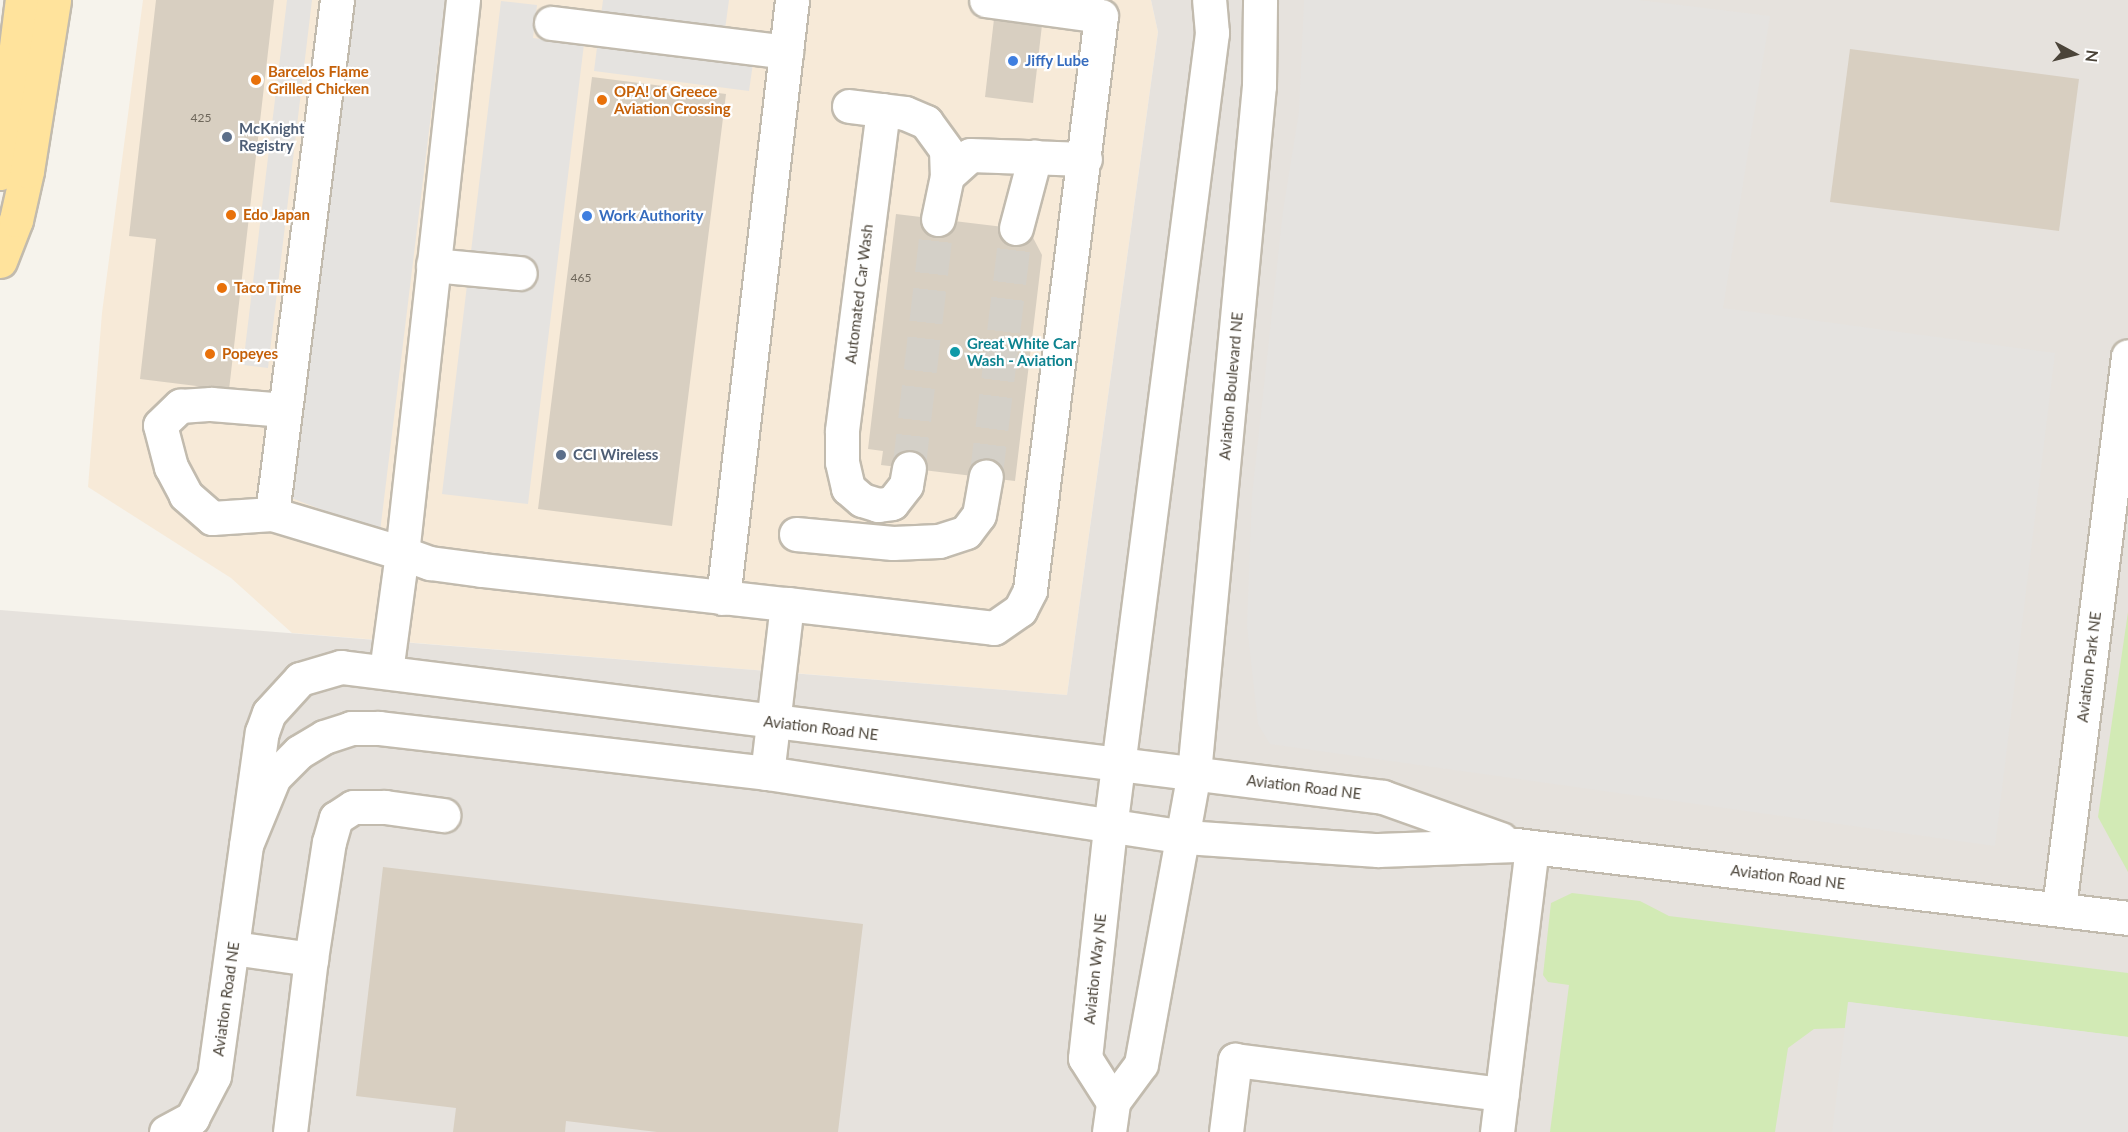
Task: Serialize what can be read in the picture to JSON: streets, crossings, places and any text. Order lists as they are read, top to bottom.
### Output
{
  "streets": {
    "street": [
      "Automated Car Wash",
      "Aviation Boulevard NE",
      "Aviation Park NE",
      "Aviation Road NE",
      "Aviation Way NE"
    ]
  },
  "crossings": [
    ["Aviation Boulevard NE", "Aviation Road NE"],
    ["Aviation Boulevard NE", "Aviation Way NE"],
    ["Aviation Park NE", "Aviation Road NE"],
    ["Aviation Road NE", "Aviation Way NE"]
  ],
  "places": [
    "Jiffy Lube",
    "Barcelos Flame Grilled Chicken",
    "OPA! of Greece Aviation Crossing",
    "McKnight Registry",
    "Edo Japan",
    "Work Authority",
    "Taco Time",
    "Great White Car Wash - Aviation",
    "Popeyes",
    "CCI Wireless"
  ],
  "house_numbers": ["425", "465"],
  "north": "right"
}
